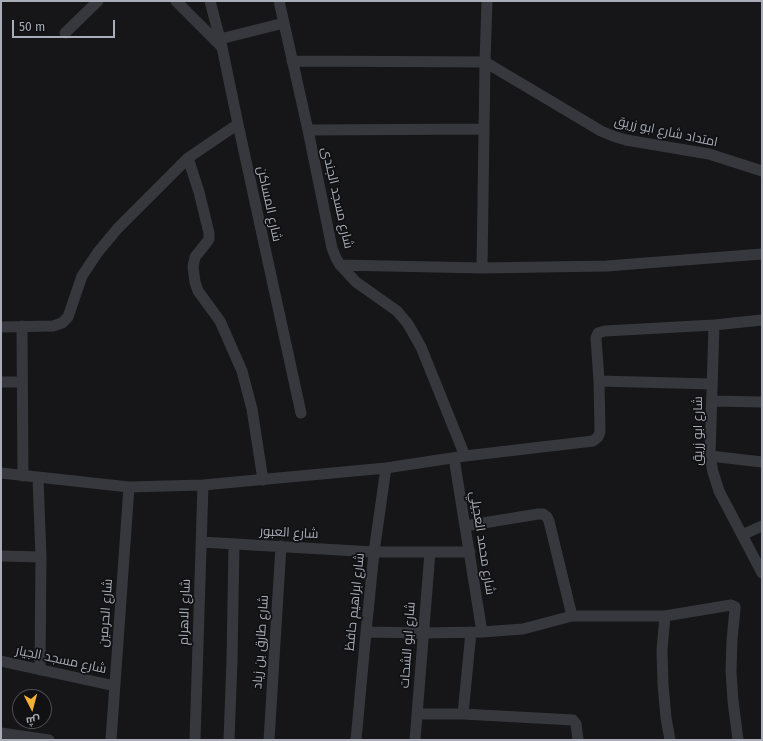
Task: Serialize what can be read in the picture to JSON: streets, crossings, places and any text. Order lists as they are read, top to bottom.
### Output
{
  "streets": {
    "street": [
      "امتداد شارع ابو زريق",
      "شارع مسجد الجندى",
      "شارع المساكن",
      "شارع ابو زريق",
      "شارع العبور",
      "شارع محمد العجيلي",
      "شارع ابراهيم حافظ",
      "شارع الاهرام",
      "شارع الحرمين",
      "شارع طارق بن زياد",
      "شارع ابو الشحات",
      "شارع مسجد الجيار"
    ]
  },
  "crossings": [
    ["شارع مسجد الجندى", "شارع محمد العجيلي"],
    ["شارع العبور", "شارع محمد العجيلي"],
    ["شارع العبور", "شارع ابراهيم حافظ"],
    ["شارع العبور", "شارع الاهرام"],
    ["شارع العبور", "شارع طارق بن زياد"],
    ["شارع العبور", "شارع ابو الشحات"],
    ["شارع الحرمين", "شارع مسجد الجيار"]
  ],
  "scale_bar": "50 m",
  "north": "bottom"
}
